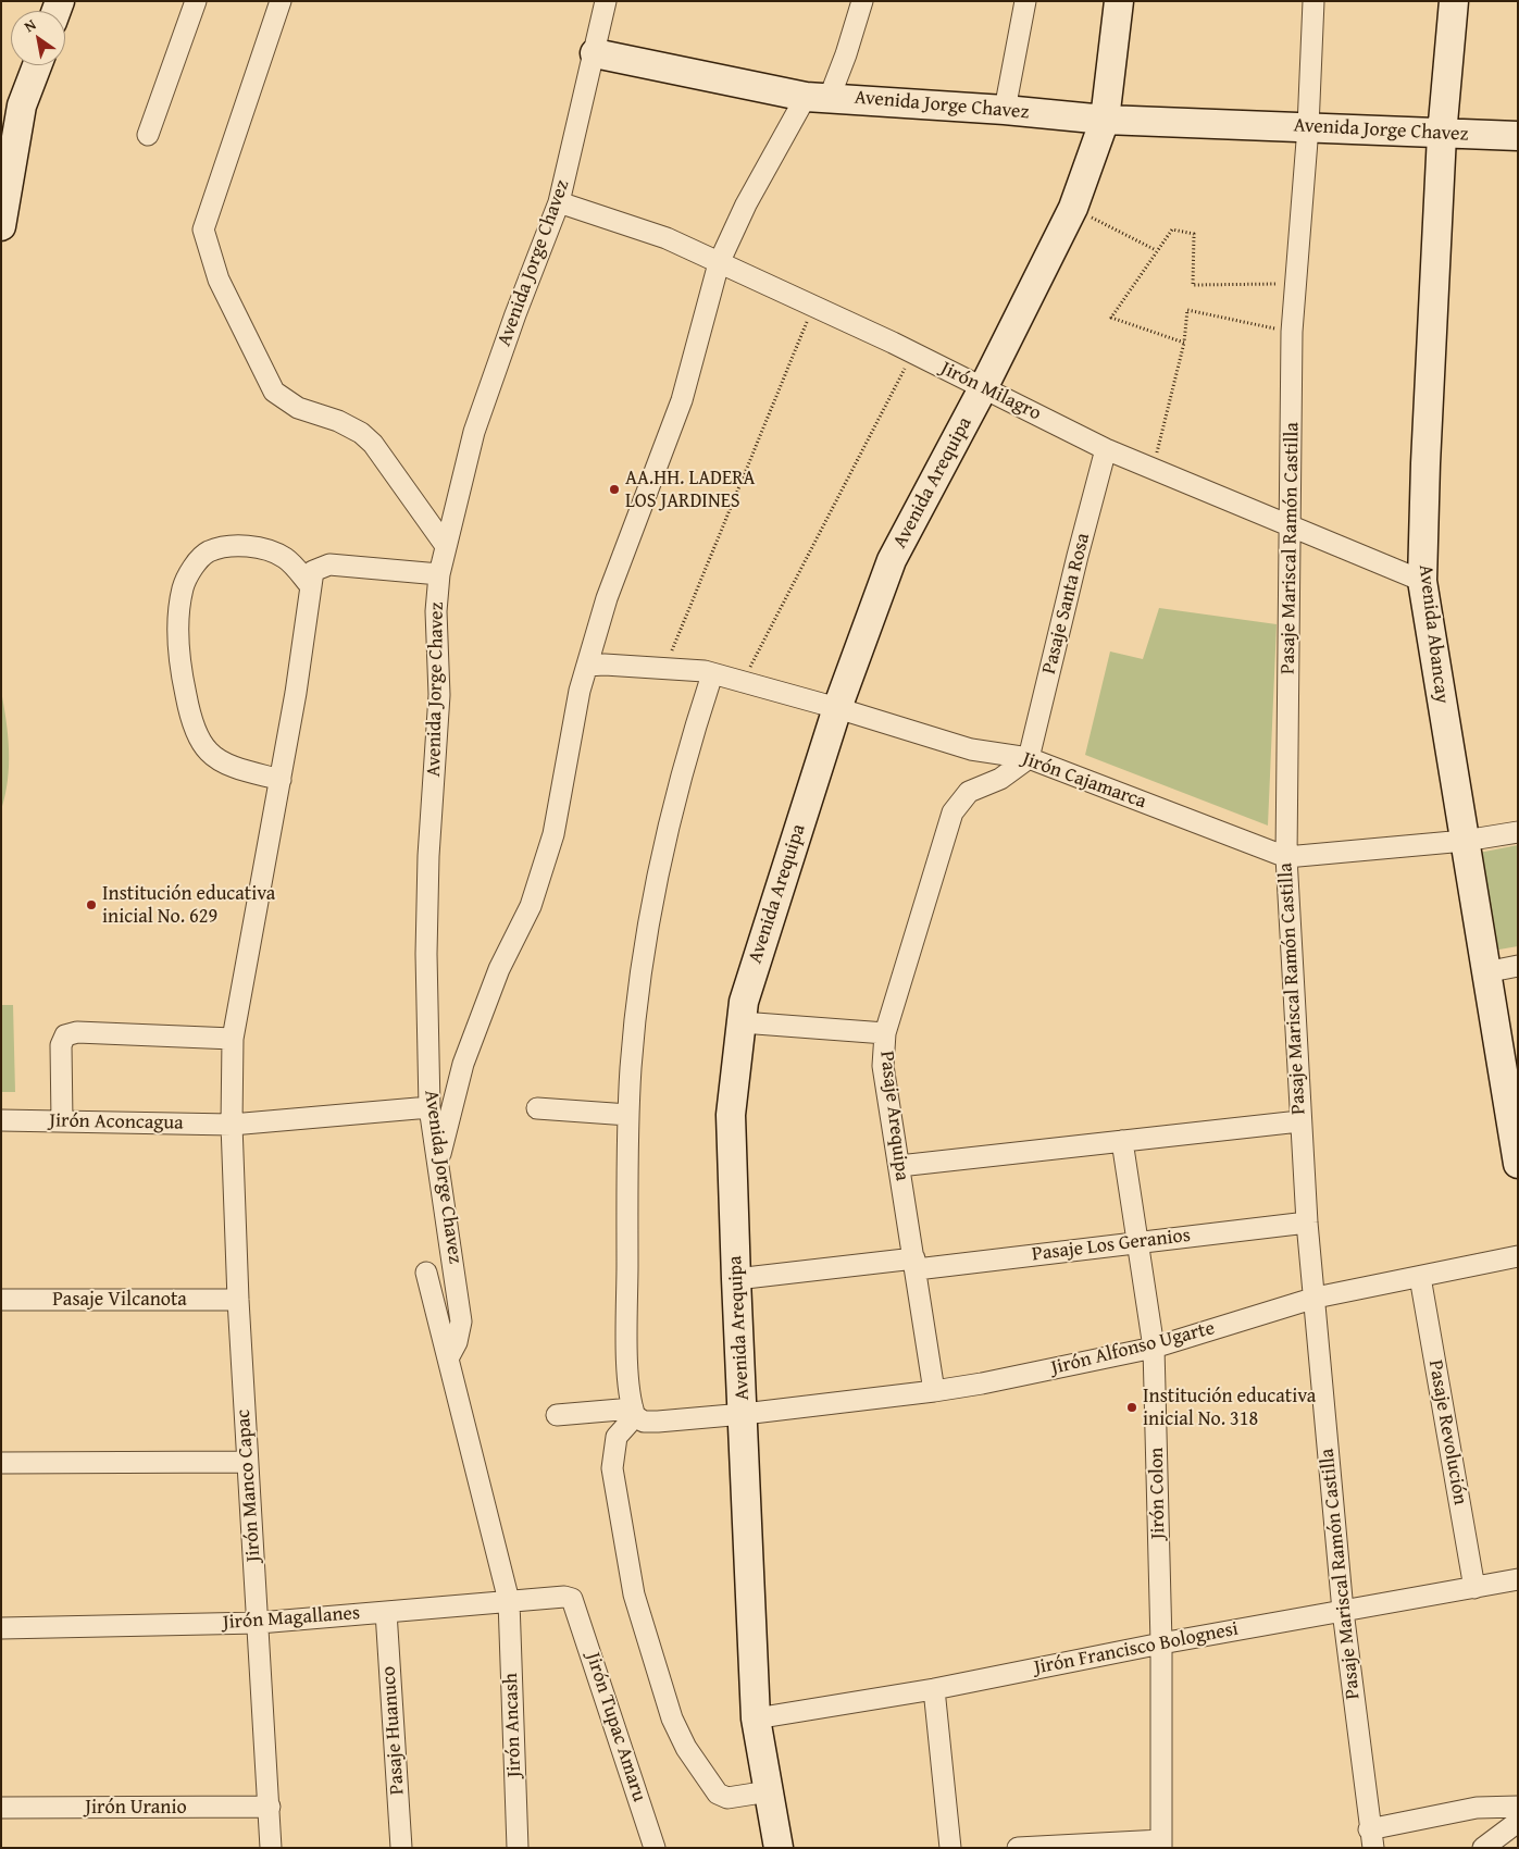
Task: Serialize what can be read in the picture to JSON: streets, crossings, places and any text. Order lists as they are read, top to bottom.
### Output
{
  "streets": {
    "main road": ["Avenida Jorge Chavez", "Avenida Arequipa", "Avenida Abancay"],
    "street": [
      "Jirón Milagro",
      "Pasaje Mariscal Ramón Castilla",
      "Pasaje Santa Rosa",
      "Jirón Cajamarca",
      "Pasaje Arequipa",
      "Jirón Aconcagua",
      "Pasaje Los Geranios",
      "Pasaje Vilcanota",
      "Jirón Alfonso Ugarte",
      "Pasaje Revolución",
      "Jirón Manco Capac",
      "Jirón Colon",
      "Jirón Magallanes",
      "Jirón Francisco Bolognesi",
      "Jirón Ancash",
      "Jirón Tupac Amaru",
      "Pasaje Huanuco",
      "Jirón Uranio"
    ]
  },
  "crossings": [
    ["Avenida Jorge Chavez", "Jirón Milagro"],
    ["Avenida Jorge Chavez", "Avenida Arequipa"],
    ["Avenida Jorge Chavez", "Pasaje Mariscal Ramón Castilla"],
    ["Avenida Jorge Chavez", "Avenida Abancay"],
    ["Avenida Jorge Chavez", "Jirón Aconcagua"],
    ["Avenida Jorge Chavez", "Jirón Ancash"],
    ["Jirón Milagro", "Avenida Arequipa"],
    ["Jirón Milagro", "Pasaje Mariscal Ramón Castilla"],
    ["Jirón Milagro", "Pasaje Santa Rosa"],
    ["Jirón Milagro", "Avenida Abancay"],
    ["Avenida Arequipa", "Jirón Cajamarca"],
    ["Avenida Arequipa", "Pasaje Los Geranios"],
    ["Avenida Arequipa", "Jirón Alfonso Ugarte"],
    ["Avenida Arequipa", "Jirón Francisco Bolognesi"],
    ["Pasaje Mariscal Ramón Castilla", "Jirón Cajamarca"],
    ["Pasaje Mariscal Ramón Castilla", "Pasaje Los Geranios"],
    ["Pasaje Mariscal Ramón Castilla", "Jirón Alfonso Ugarte"],
    ["Pasaje Mariscal Ramón Castilla", "Jirón Francisco Bolognesi"],
    ["Pasaje Santa Rosa", "Jirón Cajamarca"],
    ["Pasaje Santa Rosa", "Pasaje Arequipa"],
    ["Avenida Abancay", "Jirón Cajamarca"],
    ["Jirón Cajamarca", "Pasaje Arequipa"],
    ["Pasaje Arequipa", "Pasaje Los Geranios"],
    ["Pasaje Arequipa", "Jirón Alfonso Ugarte"],
    ["Jirón Aconcagua", "Jirón Manco Capac"],
    ["Pasaje Los Geranios", "Jirón Colon"],
    ["Pasaje Vilcanota", "Jirón Manco Capac"],
    ["Jirón Alfonso Ugarte", "Pasaje Revolución"],
    ["Jirón Alfonso Ugarte", "Jirón Colon"],
    ["Pasaje Revolución", "Jirón Francisco Bolognesi"],
    ["Jirón Manco Capac", "Jirón Magallanes"],
    ["Jirón Manco Capac", "Jirón Uranio"],
    ["Jirón Colon", "Jirón Francisco Bolognesi"],
    ["Jirón Magallanes", "Jirón Ancash"],
    ["Jirón Magallanes", "Jirón Tupac Amaru"],
    ["Jirón Magallanes", "Pasaje Huanuco"]
  ],
  "places": ["AA.HH. LADERA LOS JARDINES", "Institución educativa inicial No. 629", "Institución educativa inicial No. 318"],
  "north": "top left"
}
